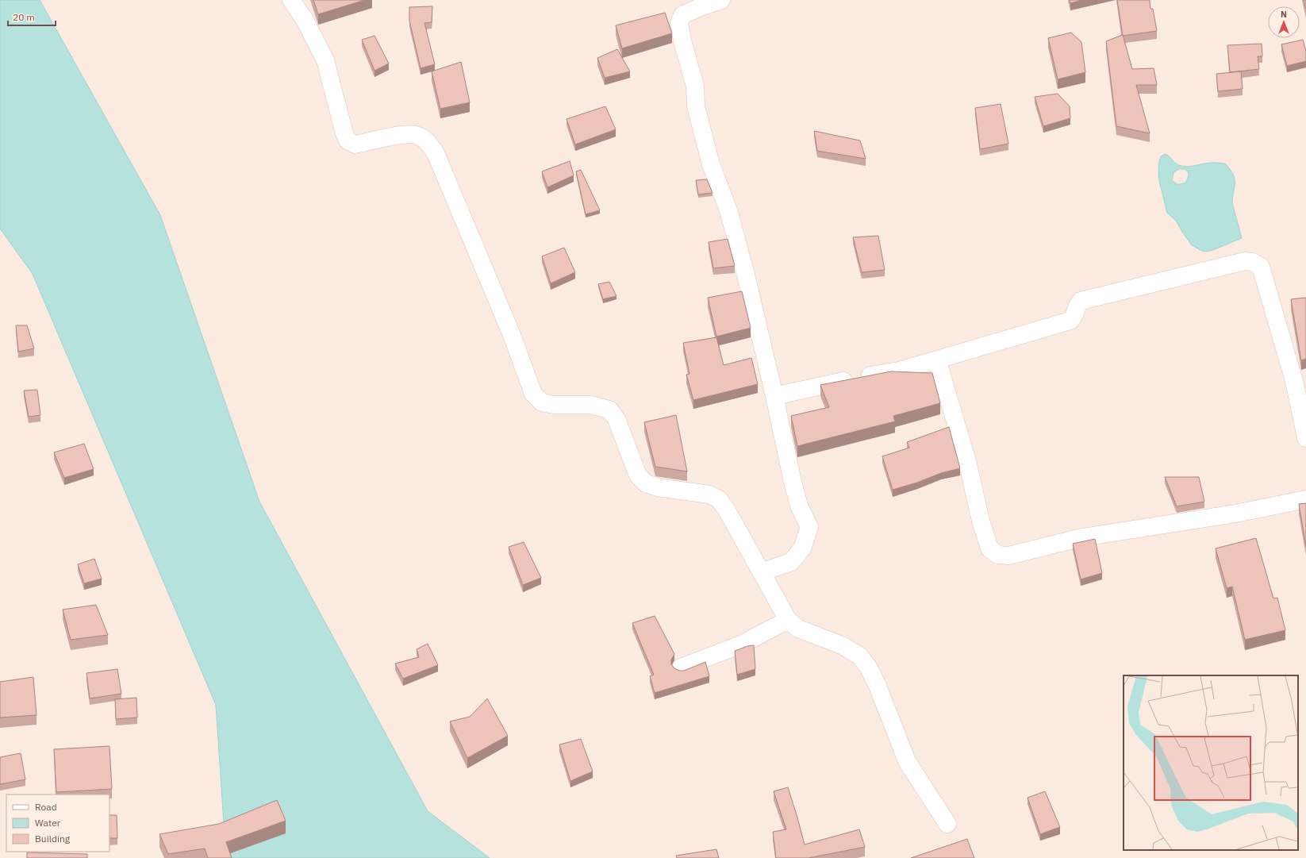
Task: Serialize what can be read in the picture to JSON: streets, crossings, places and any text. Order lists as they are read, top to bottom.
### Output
{
  "legend": ["Road", "Water", "Building"],
  "scale_bar": "20 m",
  "north": "top"
}
